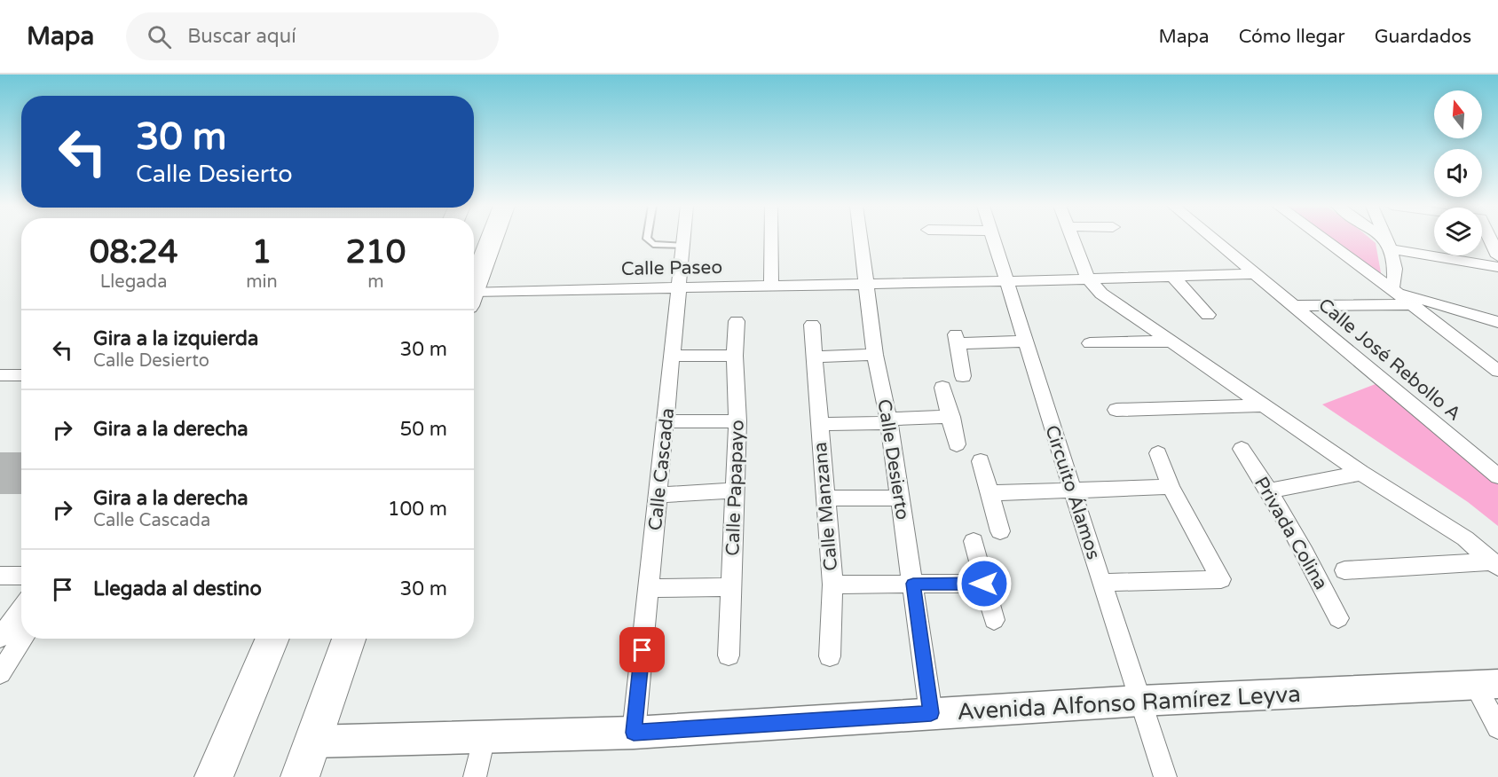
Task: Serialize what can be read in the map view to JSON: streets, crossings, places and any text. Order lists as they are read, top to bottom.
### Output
{
  "streets": {
    "street": [
      "Calle Paseo",
      "Calle José Rebollo A",
      "Calle Desierto",
      "Calle Cascada",
      "Calle Papapayo",
      "Circuito Álamos",
      "Calle Manzana",
      "Privada Colina",
      "Avenida Alfonso Ramírez Leyva"
    ]
  },
  "crossings": [
    ["Calle Paseo", "Calle José Rebollo A"],
    ["Calle Paseo", "Calle Desierto"],
    ["Calle Paseo", "Calle Cascada"],
    ["Calle Paseo", "Circuito Álamos"],
    ["Calle Desierto", "Avenida Alfonso Ramírez Leyva"],
    ["Calle Cascada", "Avenida Alfonso Ramírez Leyva"],
    ["Circuito Álamos", "Avenida Alfonso Ramírez Leyva"]
  ],
  "north": "top",
  "page": {
    "header": "Mapa",
    "search": "Buscar aquí",
    "nav": ["Mapa", "Cómo llegar", "Guardados"],
    "turn": ["30 m", "Calle Desierto"],
    "eta": [
      "08:24",
      "Llegada",
      "1",
      "min",
      "210",
      "m"
    ],
    "list": [
      {
        "name": "Gira a la izquierda",
        "note": "Calle Desierto",
        "value": "30 m"
      },
      {
        "name": "Gira a la derecha",
        "value": "50 m"
      },
      {
        "name": "Gira a la derecha",
        "note": "Calle Cascada",
        "value": "100 m"
      },
      {
        "name": "Llegada al destino",
        "value": "30 m"
      }
    ]
  }
}
